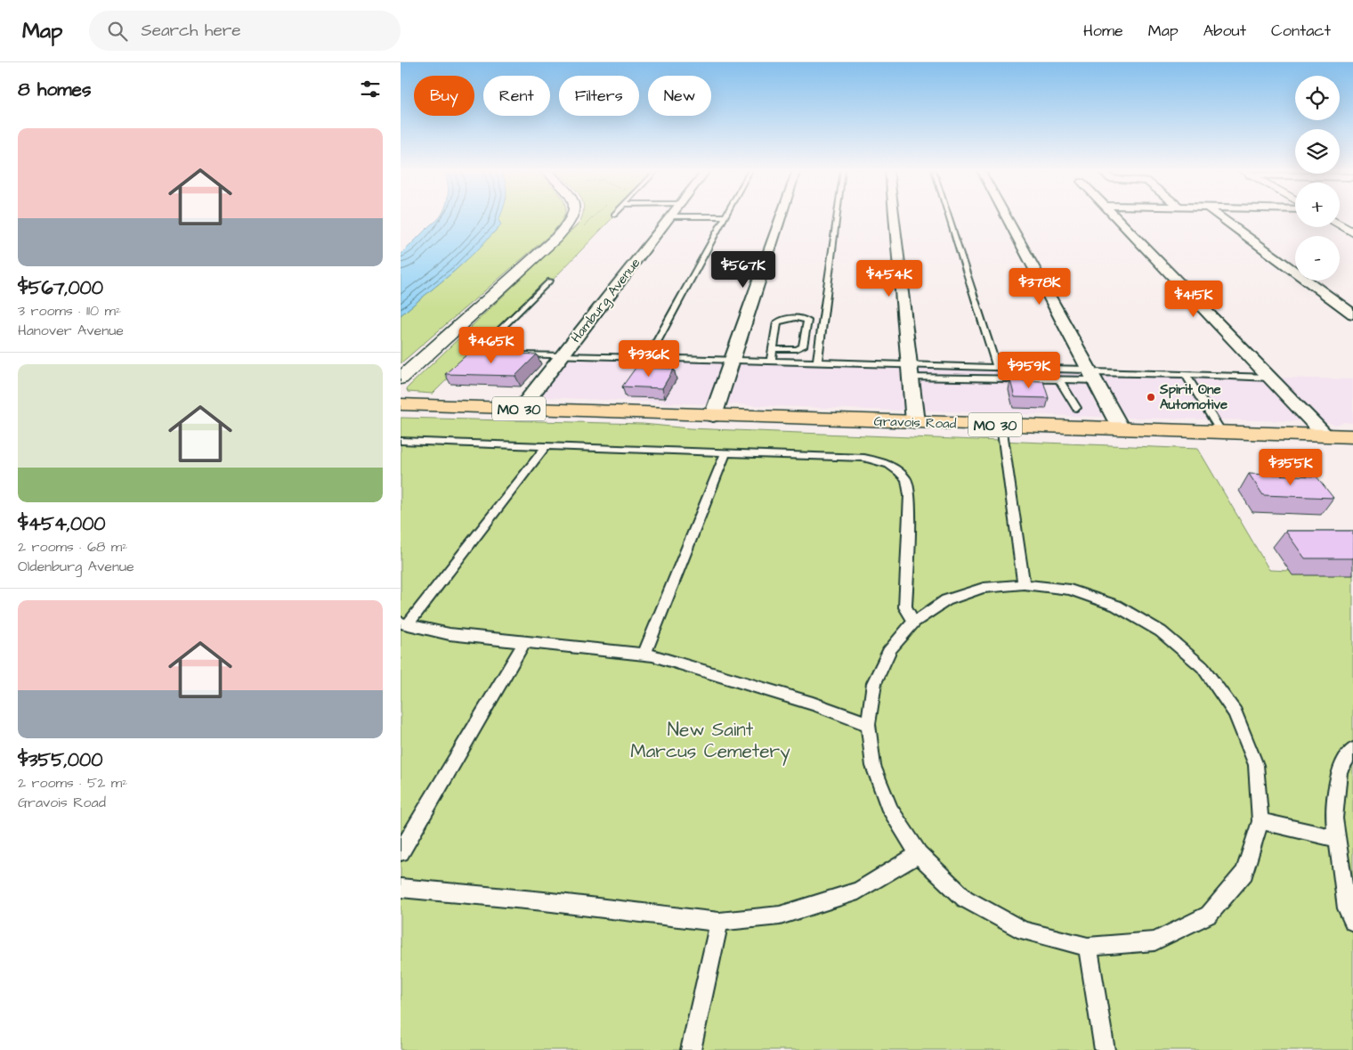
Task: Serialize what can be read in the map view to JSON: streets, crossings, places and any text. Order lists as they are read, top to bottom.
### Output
{
  "streets": {
    "main road": ["MO 30", "Gravois Road"],
    "street": ["Hamburg Avenue"]
  },
  "crossings": [
    ["Hamburg Avenue", "MO 30"],
    ["Hamburg Avenue", "Gravois Road"],
    ["MO 30", "Gravois Road"]
  ],
  "parks": ["New Saint Marcus Cemetery"],
  "places": ["Spirit One Automotive"],
  "page": {
    "header": "Map",
    "search": "Search here",
    "nav": [
      "Home",
      "Map",
      "About",
      "Contact"
    ],
    "heading": "8 homes",
    "map_buttons": ["+", "−"],
    "chip": [
      "Buy",
      "Rent",
      "Filters",
      "New"
    ],
    "list": [
      {
        "name": "$567,000",
        "note": "3 rooms · 110 m² · Hanover Avenue"
      },
      {
        "name": "$454,000",
        "note": "2 rooms · 68 m² · Oldenburg Avenue"
      },
      {
        "name": "$355,000",
        "note": "2 rooms · 52 m² · Gravois Road"
      }
    ],
    "price": [
      "$567K",
      "$454K",
      "$378K",
      "$415K",
      "$465K",
      "$936K",
      "$959K",
      "$355K"
    ]
  }
}
